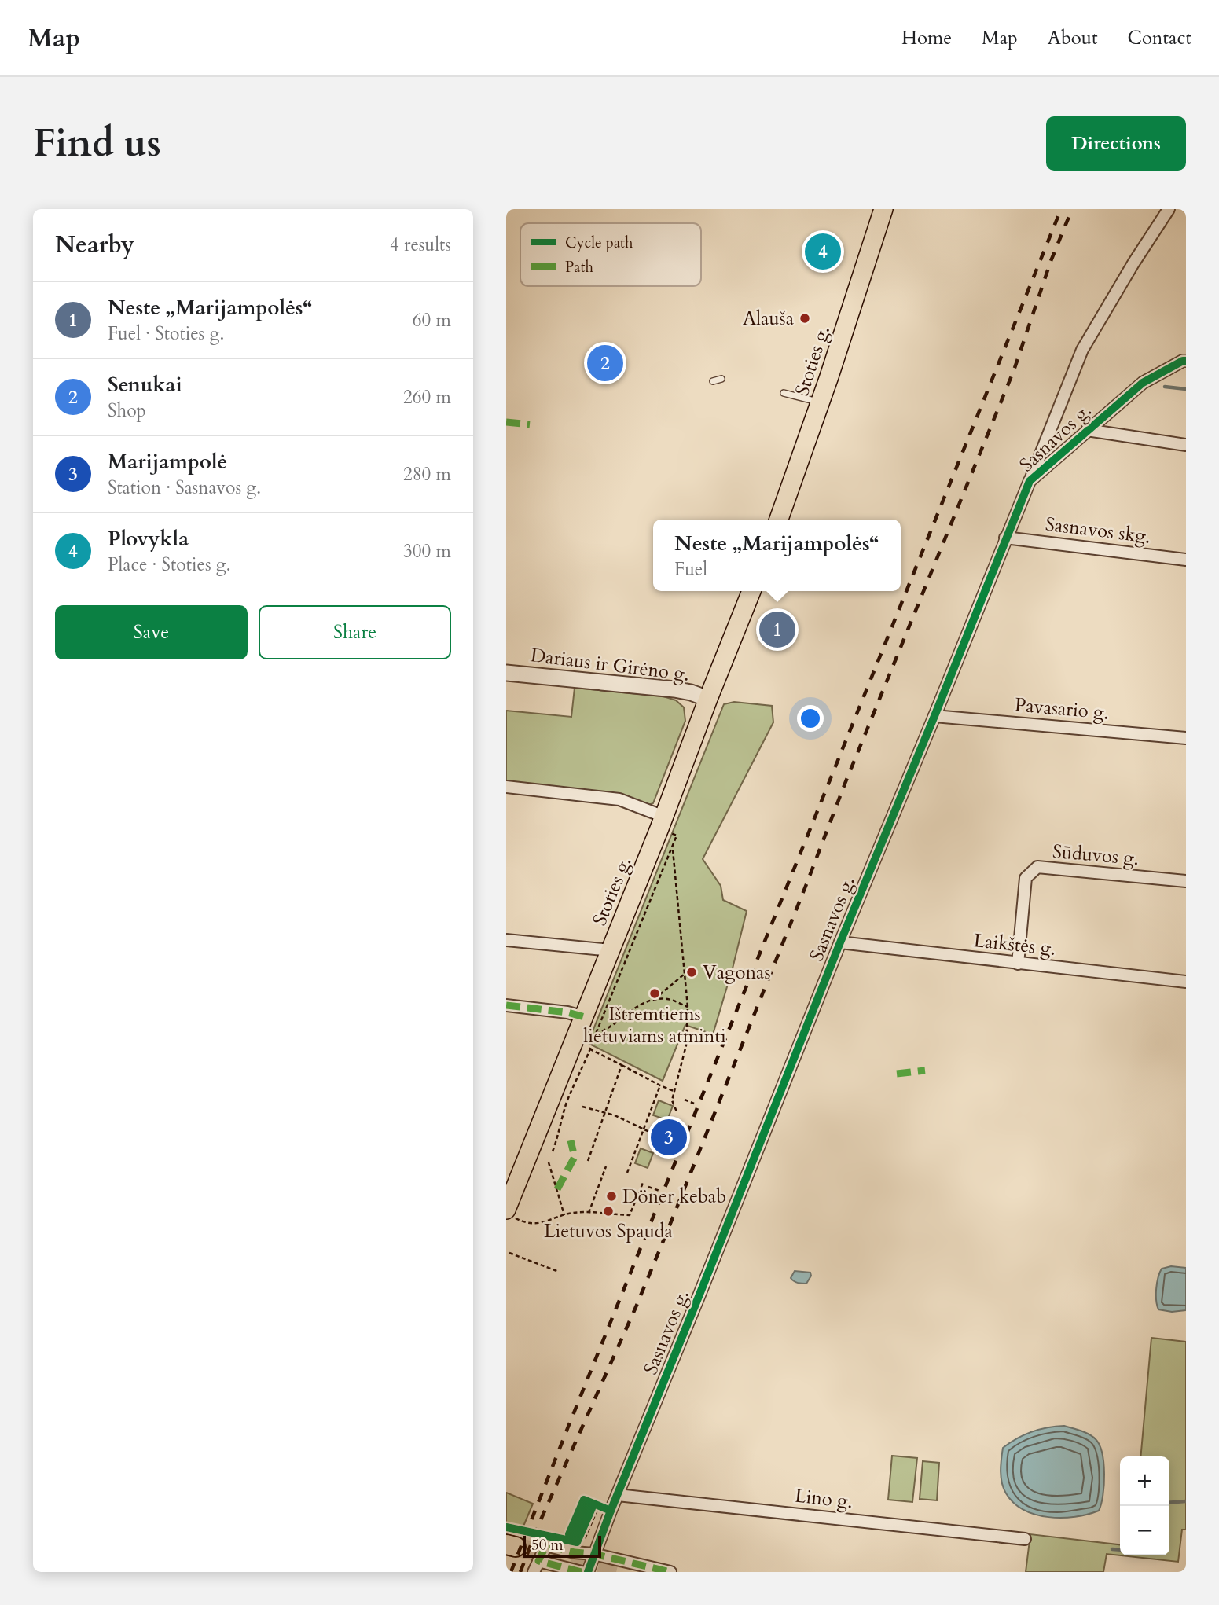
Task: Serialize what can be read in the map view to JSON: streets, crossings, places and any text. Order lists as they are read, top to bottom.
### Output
{
  "streets": {
    "main road": ["Stoties g."],
    "street": [
      "Sasnavos g.",
      "Sasnavos skg.",
      "Dariaus ir Girėno g.",
      "Pavasario g.",
      "Sūduvos g.",
      "Laikštės g.",
      "Lino g."
    ]
  },
  "crossings": [
    ["Stoties g.", "Dariaus ir Girėno g."],
    ["Sasnavos g.", "Sasnavos skg."],
    ["Sasnavos g.", "Pavasario g."],
    ["Sasnavos g.", "Laikštės g."],
    ["Sasnavos g.", "Lino g."],
    ["Sūduvos g.", "Laikštės g."]
  ],
  "places": [
    "Alauša",
    "Vagonas",
    "Ištremtiems lietuviams atminti",
    "Döner kebab",
    "Lietuvos Spauda"
  ],
  "legend": ["Cycle path", "Path"],
  "scale_bar": "50 m",
  "page": {
    "header": "Map",
    "nav": [
      "Home",
      "Map",
      "About",
      "Contact"
    ],
    "buttons": [
      "Directions",
      ["Save", "Share"]
    ],
    "title": "Find us",
    "heading": ["Nearby", "4 results"],
    "pins": [
      "4",
      "2",
      "1",
      "3"
    ],
    "list": [
      {
        "mark": "1",
        "name": "Neste „Marijampolės“",
        "note": "Fuel · Stoties g.",
        "value": "60 m"
      },
      {
        "mark": "2",
        "name": "Senukai",
        "note": "Shop",
        "value": "260 m"
      },
      {
        "mark": "3",
        "name": "Marijampolė",
        "note": "Station · Sasnavos g.",
        "value": "280 m"
      },
      {
        "mark": "4",
        "name": "Plovykla",
        "note": "Place · Stoties g.",
        "value": "300 m"
      }
    ],
    "popup": ["Neste „Marijampolės“", "Fuel"],
    "map_buttons": ["+", "−"],
    "scale": "50 m"
  }
}
